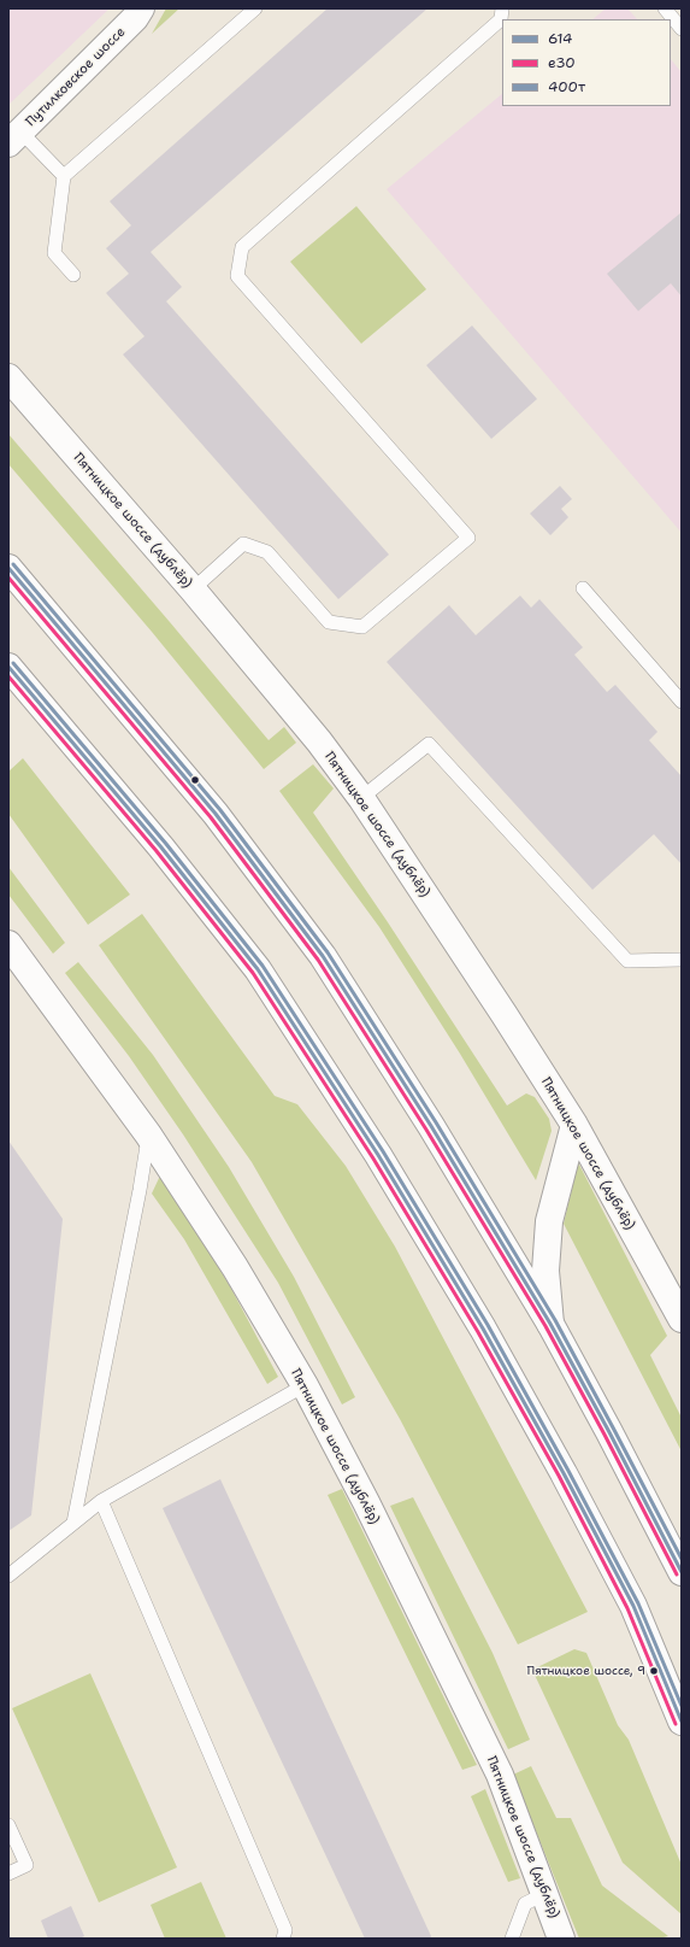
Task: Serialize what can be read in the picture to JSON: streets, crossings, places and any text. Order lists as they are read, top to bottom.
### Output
{
  "streets": {
    "street": ["Путилковское шоссе", "Пятницкое шоссе (дублёр)"]
  },
  "places": ["Пятницкое шоссе, 9"],
  "lines": ["transit line 400т", "transit line 614", "transit line е30"],
  "legend": ["614", "е30", "400т"]
}
